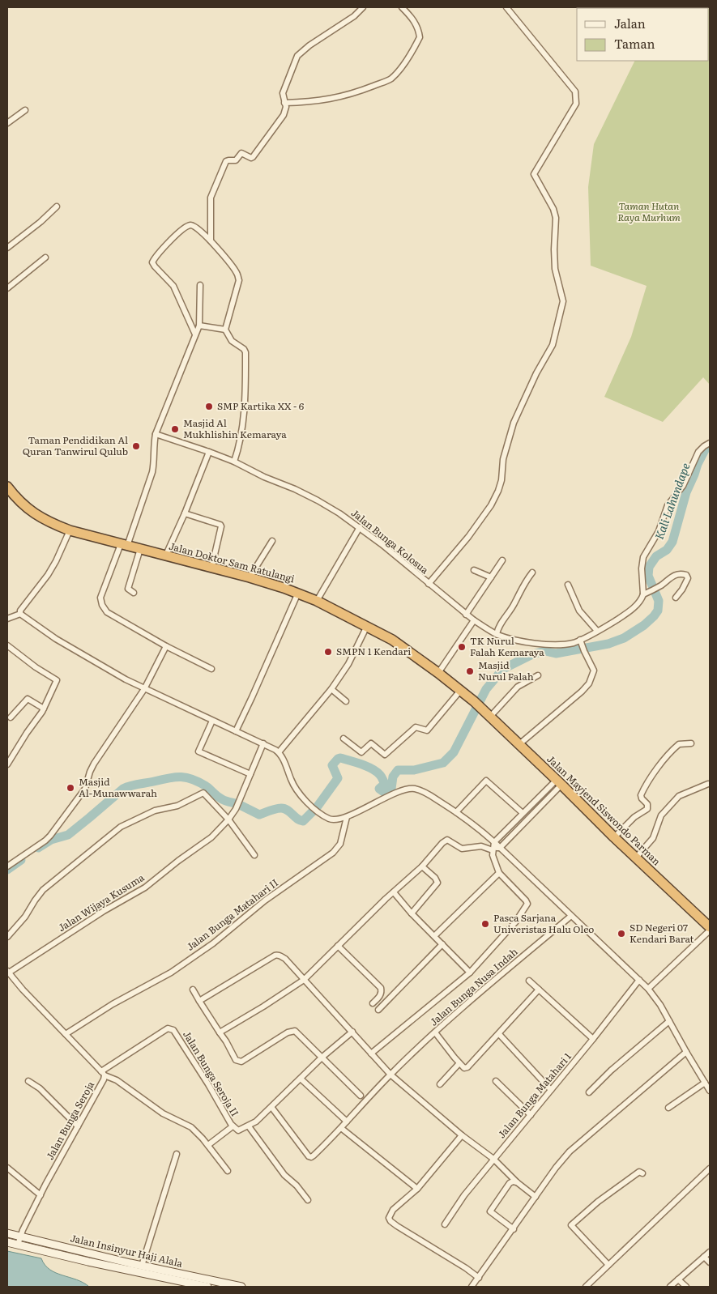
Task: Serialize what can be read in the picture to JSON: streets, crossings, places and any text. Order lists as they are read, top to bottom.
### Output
{
  "streets": {
    "highway": ["Jalan Doktor Sam Ratulangi", "Jalan Mayjend Siswondo Parman"],
    "main road": ["Jalan Insinyur Haji Alala"],
    "street": [
      "Jalan Bunga Kolosua",
      "Jalan Wijaya Kusuma",
      "Jalan Bunga Matahari II",
      "Jalan Bunga Nusa Indah",
      "Jalan Bunga Seroja II",
      "Jalan Bunga Matahari 1",
      "Jalan Bunga Seroja"
    ]
  },
  "crossings": [
    ["Jalan Doktor Sam Ratulangi", "Jalan Mayjend Siswondo Parman"],
    ["Jalan Wijaya Kusuma", "Jalan Bunga Seroja"],
    ["Jalan Bunga Matahari II", "Jalan Bunga Seroja"],
    ["Jalan Bunga Seroja II", "Jalan Bunga Seroja"],
    ["Jalan Bunga Seroja", "Jalan Insinyur Haji Alala"]
  ],
  "water": ["Kali Lahundape"],
  "parks": ["Taman Hutan Raya Murhum"],
  "places": [
    "SMP Kartika XX - 6",
    "Masjid Al Mukhlishin Kemaraya",
    "Taman Pendidikan Al Quran Tanwirul Qulub",
    "TK Nurul Falah Kemaraya",
    "SMPN 1 Kendari",
    "Masjid Nurul Falah",
    "Masjid Al-Munawwarah",
    "Pasca Sarjana Univeristas Halu Oleo",
    "SD Negeri 07 Kendari Barat"
  ],
  "legend": ["Jalan", "Taman"]
}
